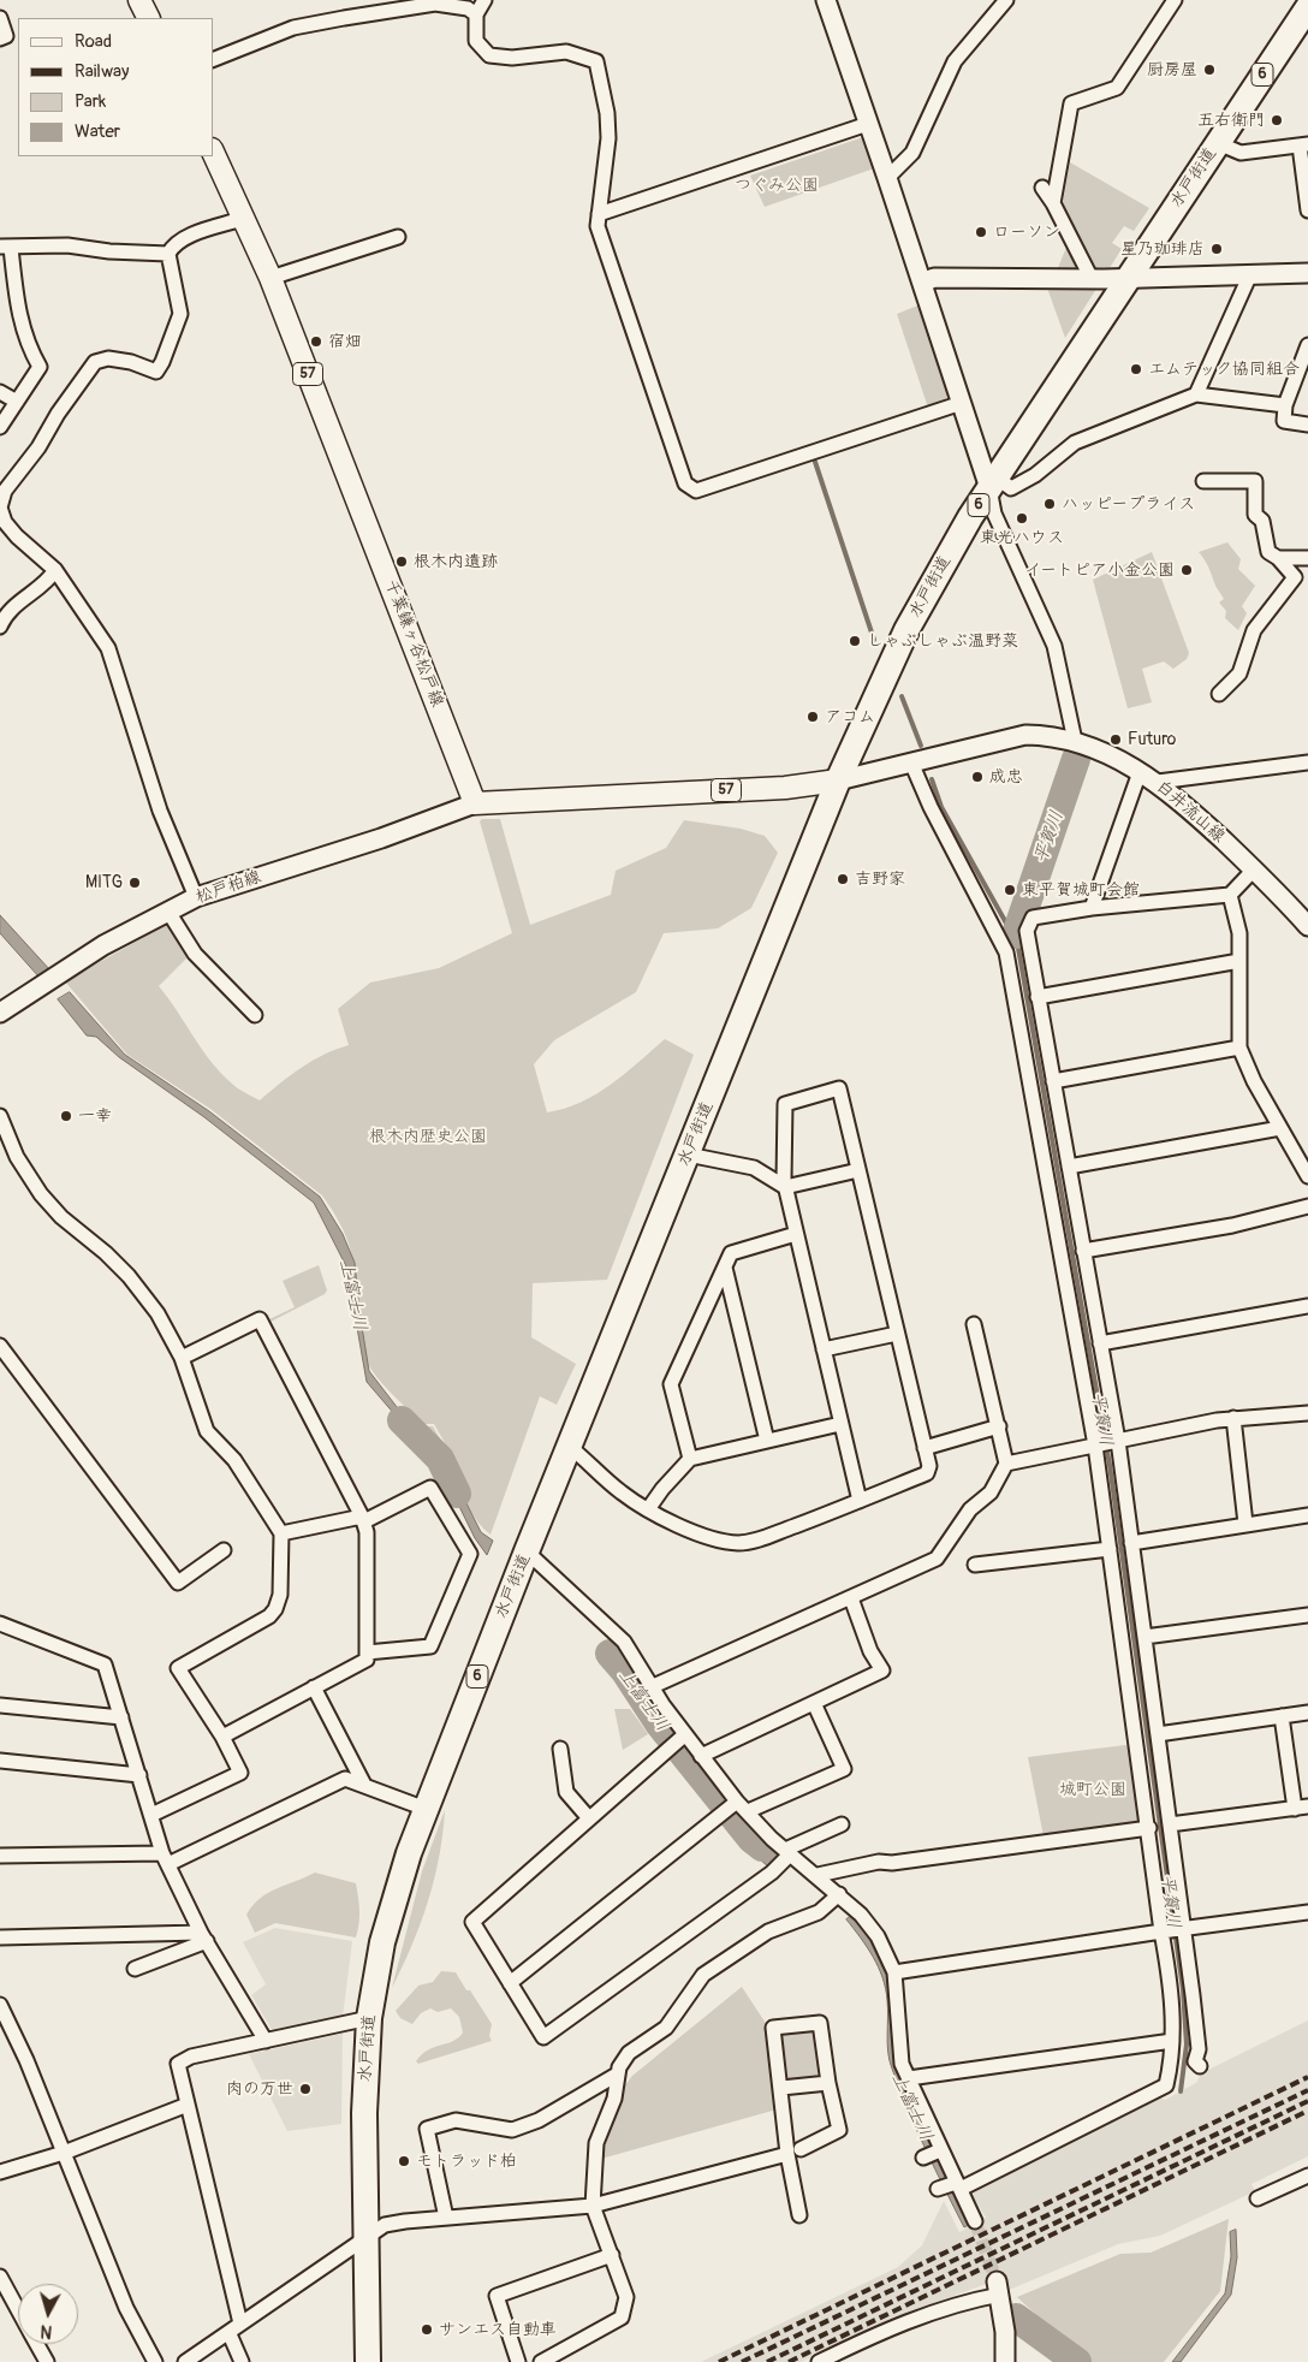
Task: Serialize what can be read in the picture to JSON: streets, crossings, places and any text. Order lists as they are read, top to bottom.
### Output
{
  "streets": {
    "highway": ["6", "水戸街道"],
    "main road": [
      "57",
      "千葉鎌ヶ谷松戸線",
      "白井流山線",
      "松戸柏線"
    ]
  },
  "crossings": [
    ["水戸街道", "57"],
    ["水戸街道", "白井流山線"],
    ["57", "千葉鎌ヶ谷松戸線"],
    ["57", "白井流山線"],
    ["57", "松戸柏線"],
    ["千葉鎌ヶ谷松戸線", "松戸柏線"]
  ],
  "water": ["平賀川", "上富士川"],
  "parks": ["つぐみ公園", "根木内歴史公園", "城町公園"],
  "places": [
    "厨房屋",
    "五右衛門",
    "ローソン",
    "星乃珈琲店",
    "宿畑",
    "エムテック協同組合",
    "ハッピープライス",
    "東光ハウス",
    "根木内遺跡",
    "イートピア小金公園",
    "しゃぶしゃぶ温野菜",
    "アコム",
    "Futuro",
    "成忠",
    "吉野家",
    "MITG",
    "東平賀城町会館",
    "一幸",
    "肉の万世",
    "モトラッド柏",
    "サンエス自動車"
  ],
  "legend": [
    "Road",
    "Railway",
    "Park",
    "Water"
  ],
  "north": "bottom"
}
